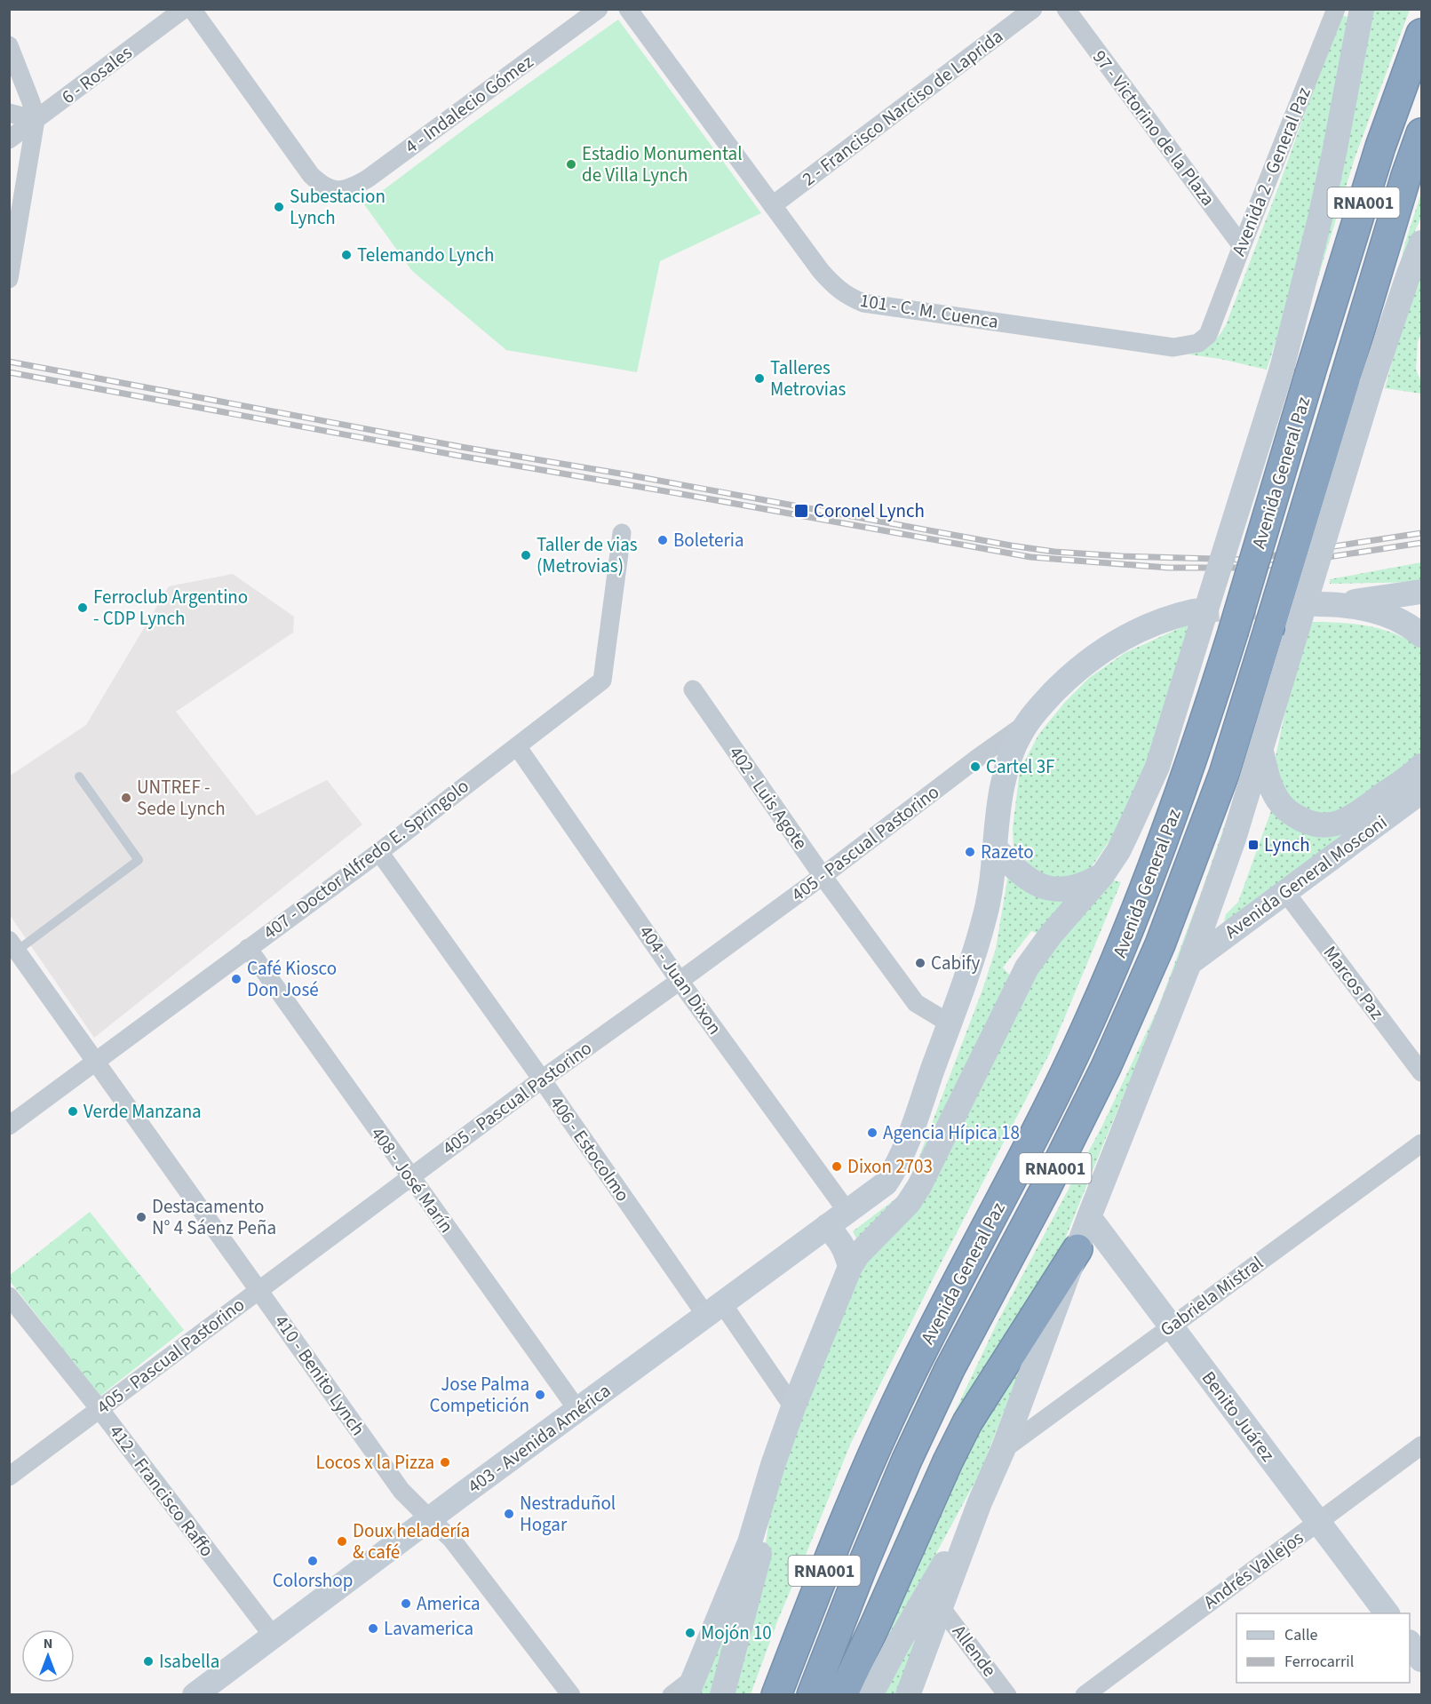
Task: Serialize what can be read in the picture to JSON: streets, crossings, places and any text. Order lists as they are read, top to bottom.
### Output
{
  "streets": {
    "highway": ["RNA001", "Avenida General Paz"],
    "street": [
      "6 - Rosales",
      "4 - Indalecio Gómez",
      "2 - Francisco Narciso de Laprida",
      "97 - Victorino de la Plaza",
      "Avenida 2 - General Paz",
      "101 - C. M. Cuenca",
      "402 - Luis Agote",
      "405 - Pascual Pastorino",
      "407 - Doctor Alfredo E. Springolo",
      "Avenida General Mosconi",
      "404 - Juan Dixon",
      "Marcos Paz",
      "406 - Estocolmo",
      "408 - José Marín",
      "Gabriela Mistral",
      "410 - Benito Lynch",
      "Benito Juárez",
      "403 - Avenida América",
      "412 - Francisco Raffo",
      "Andrés Vallejos",
      "Allende"
    ]
  },
  "crossings": [
    ["2 - Francisco Narciso de Laprida", "101 - C. M. Cuenca"],
    ["97 - Victorino de la Plaza", "Avenida 2 - General Paz"],
    ["Avenida 2 - General Paz", "101 - C. M. Cuenca"],
    ["Avenida General Paz", "Avenida General Mosconi"],
    ["Avenida General Paz", "406 - Estocolmo"],
    ["Avenida General Paz", "Gabriela Mistral"],
    ["Avenida General Paz", "Benito Juárez"],
    ["Avenida General Paz", "Allende"],
    ["402 - Luis Agote", "405 - Pascual Pastorino"],
    ["402 - Luis Agote", "403 - Avenida América"],
    ["405 - Pascual Pastorino", "404 - Juan Dixon"],
    ["405 - Pascual Pastorino", "406 - Estocolmo"],
    ["405 - Pascual Pastorino", "408 - José Marín"],
    ["405 - Pascual Pastorino", "410 - Benito Lynch"],
    ["405 - Pascual Pastorino", "412 - Francisco Raffo"],
    ["407 - Doctor Alfredo E. Springolo", "404 - Juan Dixon"],
    ["407 - Doctor Alfredo E. Springolo", "406 - Estocolmo"],
    ["407 - Doctor Alfredo E. Springolo", "408 - José Marín"],
    ["407 - Doctor Alfredo E. Springolo", "410 - Benito Lynch"],
    ["Avenida General Mosconi", "Marcos Paz"],
    ["404 - Juan Dixon", "403 - Avenida América"],
    ["406 - Estocolmo", "403 - Avenida América"],
    ["408 - José Marín", "403 - Avenida América"],
    ["Gabriela Mistral", "Benito Juárez"],
    ["410 - Benito Lynch", "403 - Avenida América"],
    ["Benito Juárez", "Andrés Vallejos"],
    ["403 - Avenida América", "412 - Francisco Raffo"]
  ],
  "places": {
    "other": [
      "Estadio Monumental de Villa Lynch",
      "Subestacion Lynch",
      "Telemando Lynch",
      "Talleres Metrovias",
      "Boleteria",
      "Taller de vias (Metrovias)",
      "Ferroclub Argentino - CDP Lynch",
      "Cartel 3F",
      "UNTREF - Sede Lynch",
      "Razeto",
      "Cabify",
      "Café Kiosco Don José",
      "Verde Manzana",
      "Agencia Hípica 18",
      "Dixon 2703",
      "Destacamento N° 4 Sáenz Peña",
      "Jose Palma Competición",
      "Locos x la Pizza",
      "Nestraduñol Hogar",
      "Doux heladería & café",
      "Colorshop",
      "America",
      "Lavamerica",
      "Mojón 10",
      "Isabella"
    ],
    "transit": ["Coronel Lynch", "Lynch"]
  },
  "legend": ["Calle", "Ferrocarril"],
  "north": "top"
}
